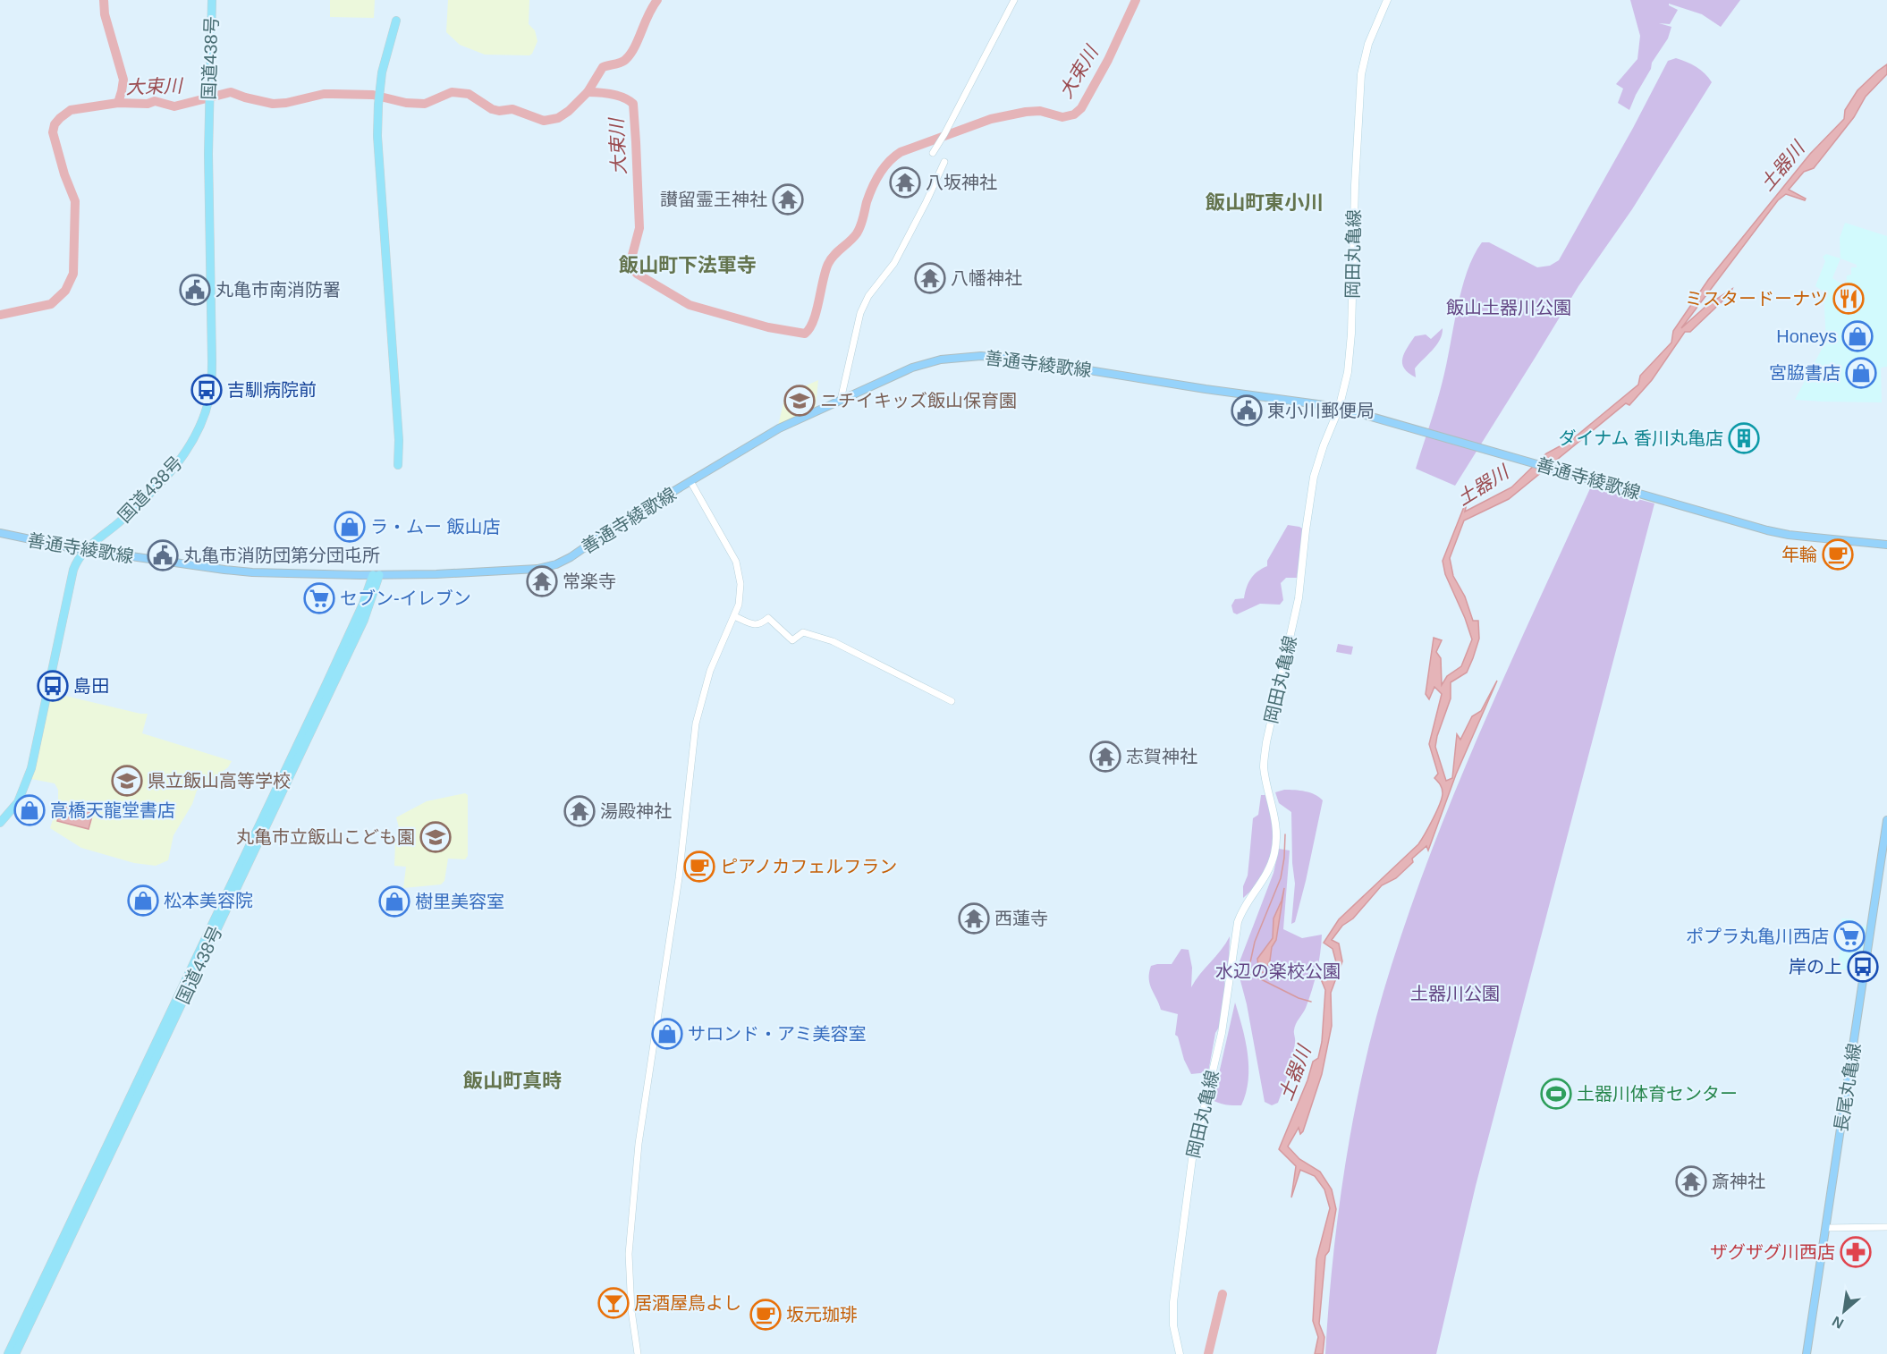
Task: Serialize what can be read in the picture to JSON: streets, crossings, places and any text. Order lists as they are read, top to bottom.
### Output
{
  "streets": {
    "highway": ["国道438号"],
    "main road": ["岡田丸亀線", "善通寺綾歌線", "長尾丸亀線"]
  },
  "crossings": [
    ["国道438号", "善通寺綾歌線"],
    ["岡田丸亀線", "善通寺綾歌線"]
  ],
  "districts": ["飯山町東小川", "飯山町下法軍寺", "飯山町真時"],
  "water": ["大束川", "土器川"],
  "parks": ["飯山土器川公園", "水辺の楽校公園", "土器川公園"],
  "places": {
    "temple": [
      "八坂神社",
      "讃留霊王神社",
      "八幡神社",
      "常楽寺",
      "志賀神社",
      "湯殿神社",
      "西蓮寺",
      "斎神社"
    ],
    "public building": ["丸亀市南消防署", "東小川郵便局", "丸亀市消防団第分団屯所"],
    "restaurant": ["ミスタードーナツ"],
    "shop": [
      "Honeys",
      "宮脇書店",
      "ラ・ムー 飯山店",
      "高橋天龍堂書店",
      "松本美容院",
      "樹里美容室",
      "サロンド・アミ美容室"
    ],
    "bus stop": ["吉馴病院前", "島田", "岸の上"],
    "school or university": ["ニチイキッズ飯山保育園", "県立飯山高等学校", "丸亀市立飯山こども園"],
    "building": ["ダイナム 香川丸亀店"],
    "cafe": ["年輪", "ピアノカフェルフラン", "坂元珈琲"],
    "supermarket": ["セブン-イレブン", "ポプラ丸亀川西店"],
    "sports": ["土器川体育センター"],
    "pharmacy": ["ザグザグ川西店"],
    "bar": ["居酒屋鳥よし"]
  },
  "north": "bottom left"
}
